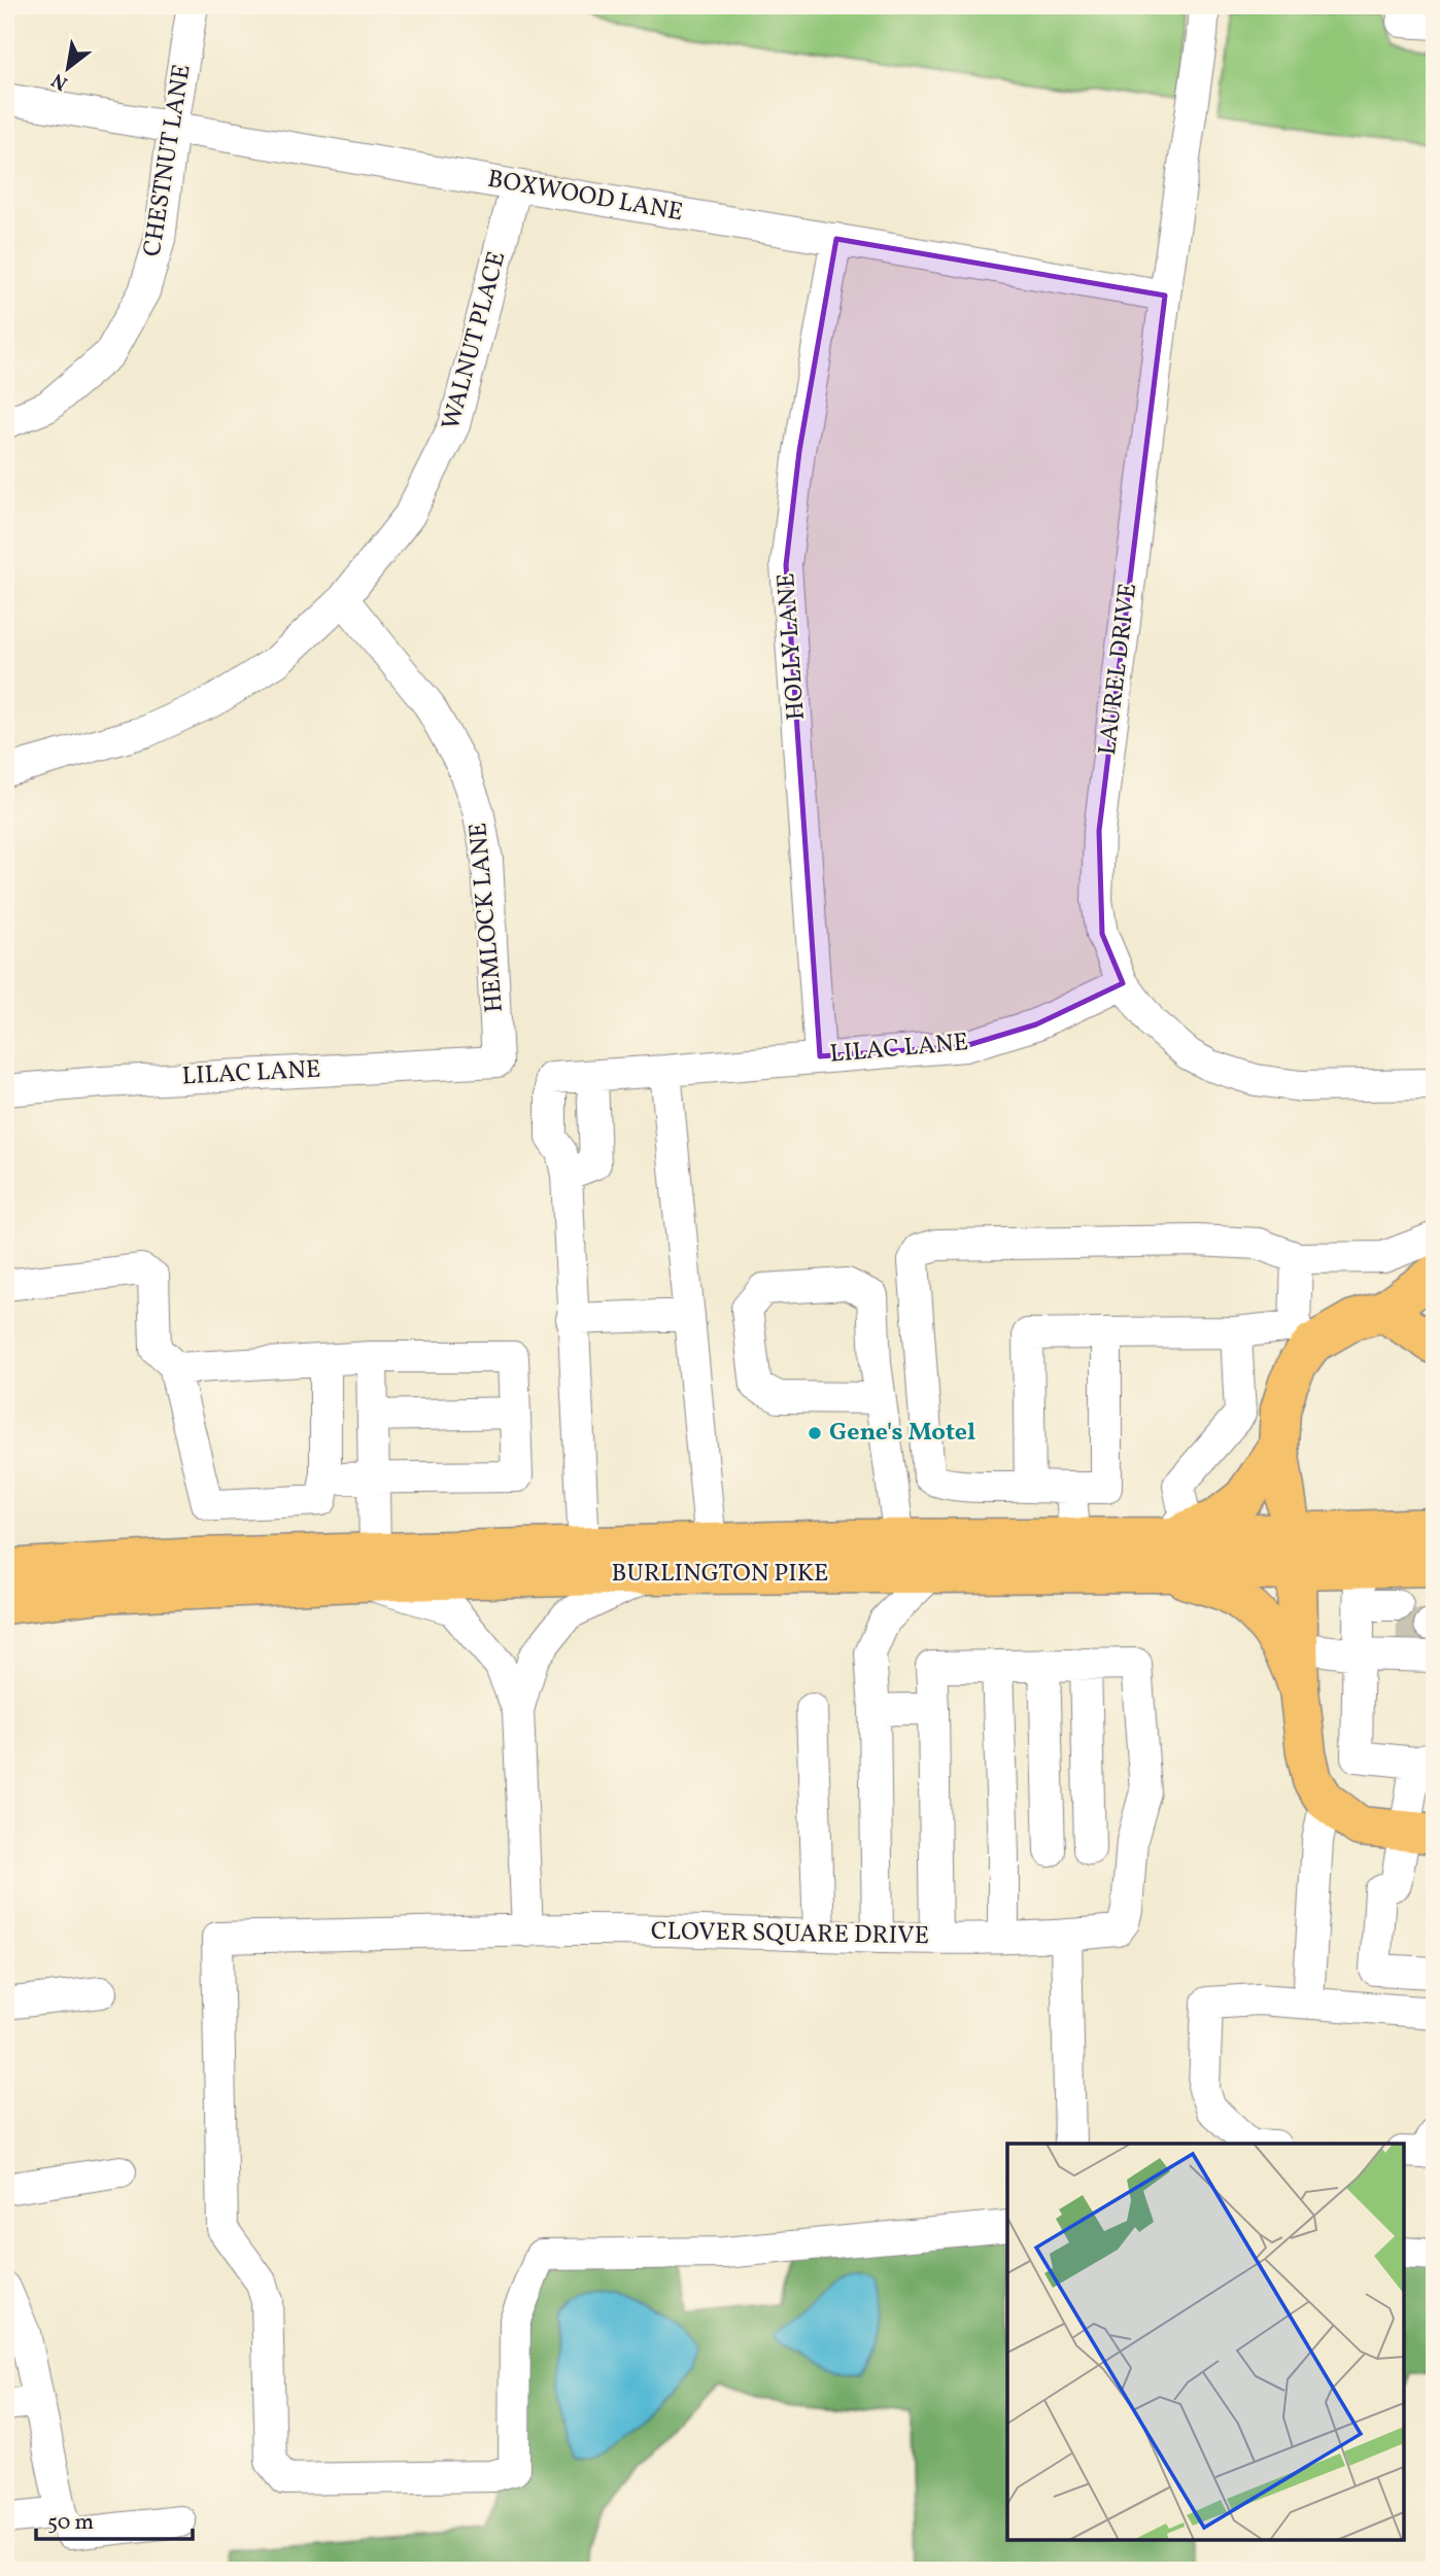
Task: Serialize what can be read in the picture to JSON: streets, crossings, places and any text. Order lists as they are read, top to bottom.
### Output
{
  "streets": {
    "main road": ["BURLINGTON PIKE"],
    "street": [
      "CHESTNUT LANE",
      "BOXWOOD LANE",
      "WALNUT PLACE",
      "HOLLY LANE",
      "LAUREL DRIVE",
      "HEMLOCK LANE",
      "LILAC LANE",
      "CLOVER SQUARE DRIVE"
    ]
  },
  "crossings": [
    ["CHESTNUT LANE", "BOXWOOD LANE"],
    ["BOXWOOD LANE", "WALNUT PLACE"],
    ["BOXWOOD LANE", "HOLLY LANE"],
    ["BOXWOOD LANE", "LAUREL DRIVE"],
    ["WALNUT PLACE", "HEMLOCK LANE"],
    ["HOLLY LANE", "LILAC LANE"],
    ["LAUREL DRIVE", "LILAC LANE"],
    ["HEMLOCK LANE", "LILAC LANE"]
  ],
  "places": ["Gene's Motel"],
  "scale_bar": "50 m",
  "north": "bottom left"
}
